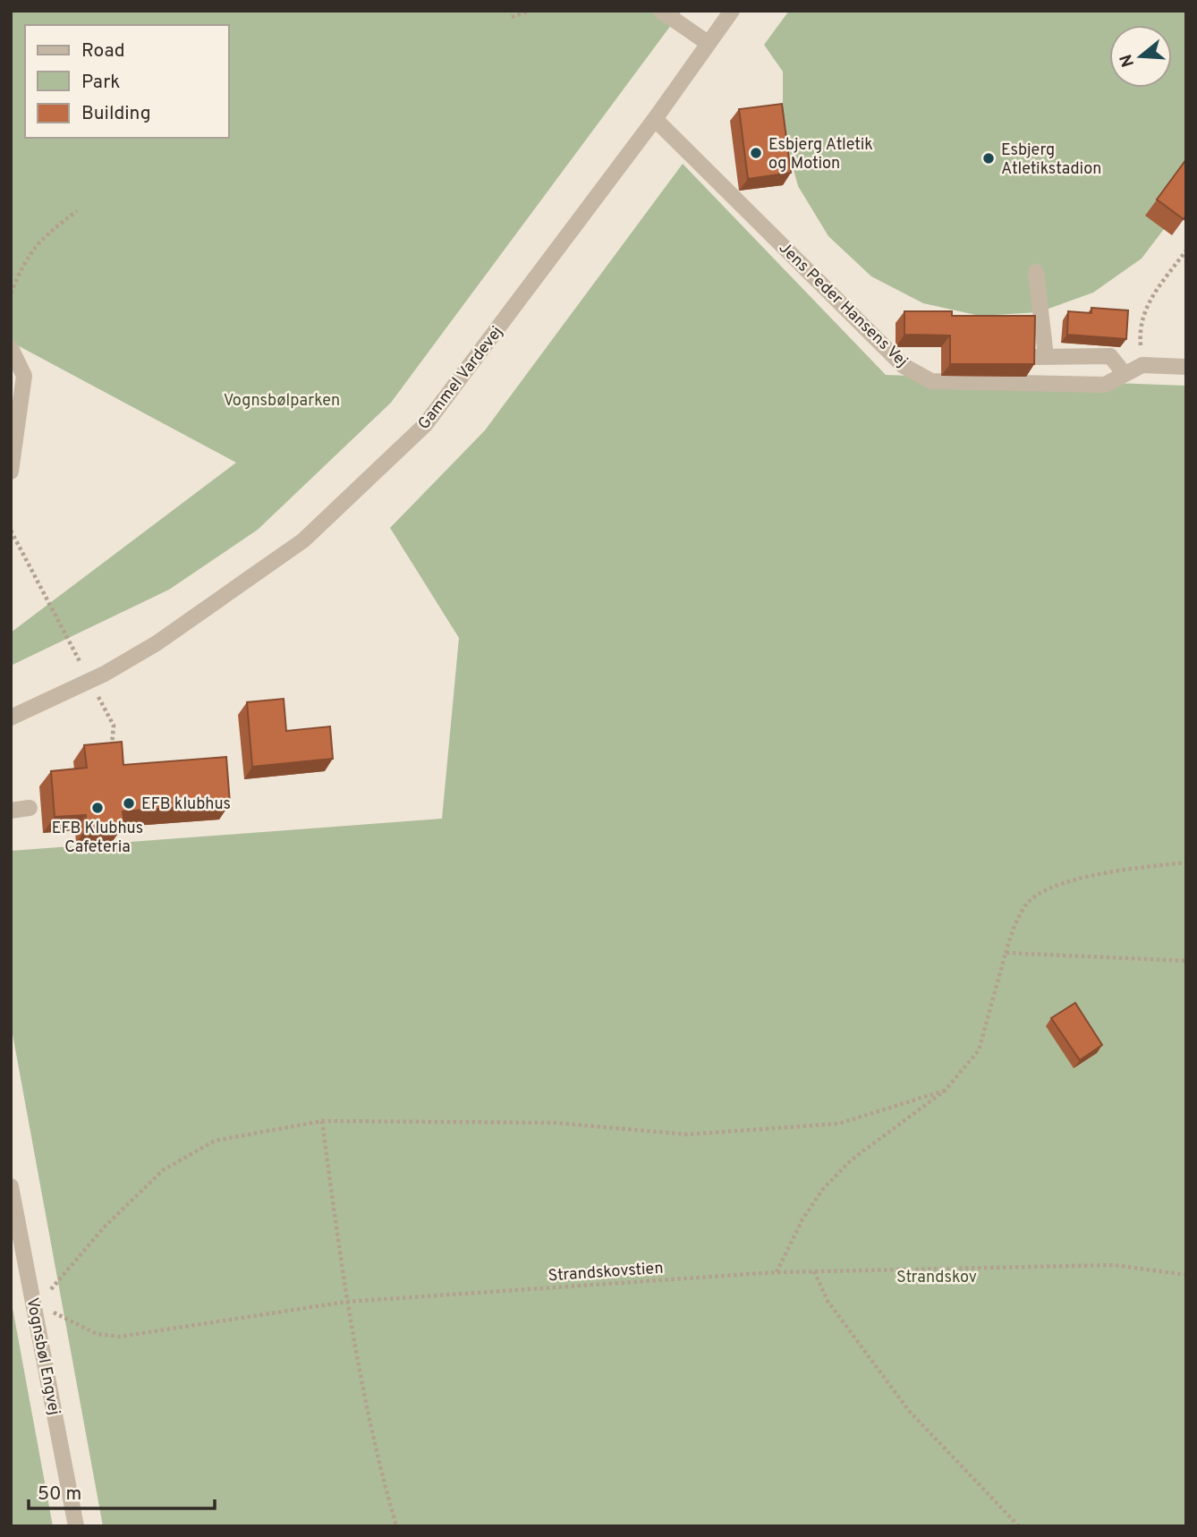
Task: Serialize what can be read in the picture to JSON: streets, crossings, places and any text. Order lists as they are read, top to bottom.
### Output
{
  "streets": {
    "street": ["Jens Peder Hansens Vej", "Gammel Vardevej", "Vognsbøl Engvej"],
    "path": ["Strandskovstien"]
  },
  "crossings": [
    ["Jens Peder Hansens Vej", "Gammel Vardevej"],
    ["Strandskovstien", "Vognsbøl Engvej"]
  ],
  "parks": ["Vognsbølparken", "Strandskov"],
  "places": [
    "Esbjerg Atletik og Motion",
    "Esbjerg Atletikstadion",
    "EFB klubhus",
    "EFB Klubhus Cafeteria"
  ],
  "legend": ["Road", "Park", "Building"],
  "scale_bar": "50 m",
  "north": "left"
}
